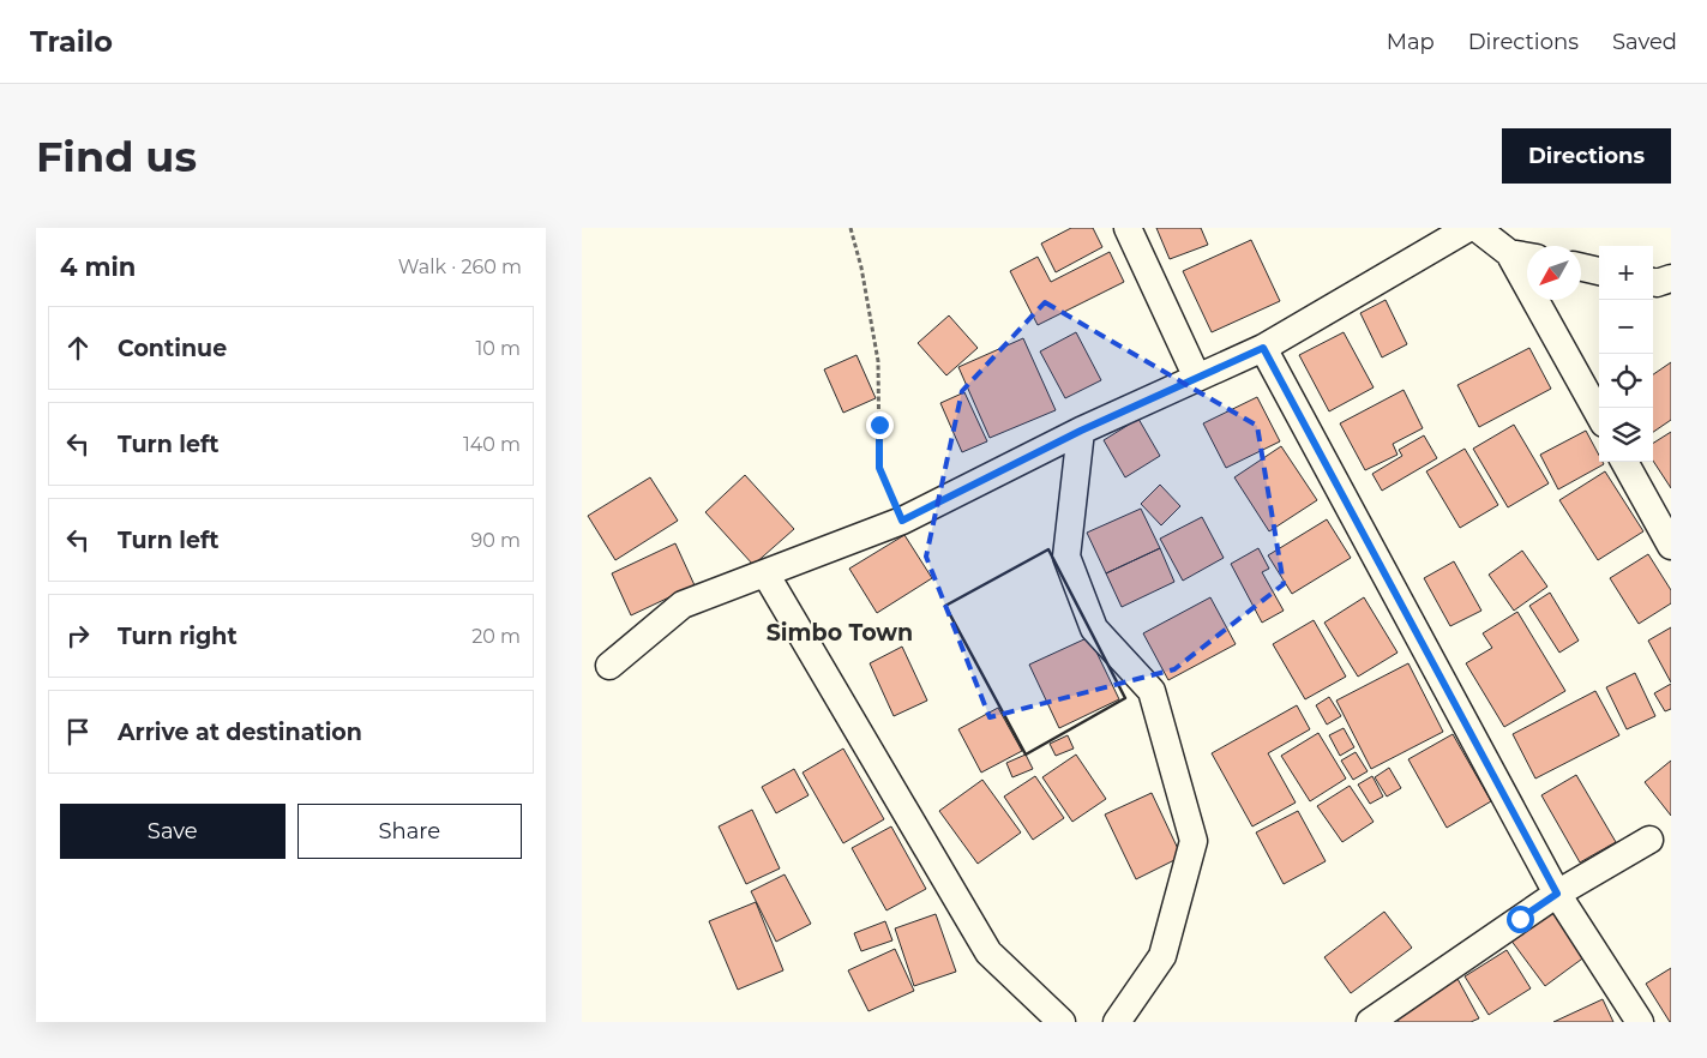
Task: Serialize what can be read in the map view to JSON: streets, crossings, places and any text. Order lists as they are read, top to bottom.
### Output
{
  "districts": ["Simbo Town"],
  "north": "bottom left",
  "page": {
    "header": "Trailo",
    "nav": ["Map", "Directions", "Saved"],
    "buttons": [
      "Directions",
      ["Save", "Share"]
    ],
    "title": "Find us",
    "heading": ["4 min", "Walk · 260 m"],
    "map_buttons": ["+", "−"],
    "list": [
      ["Continue", "10 m"],
      ["Turn left", "140 m"],
      ["Turn left", "90 m"],
      ["Turn right", "20 m"],
      "Arrive at destination"
    ]
  }
}
